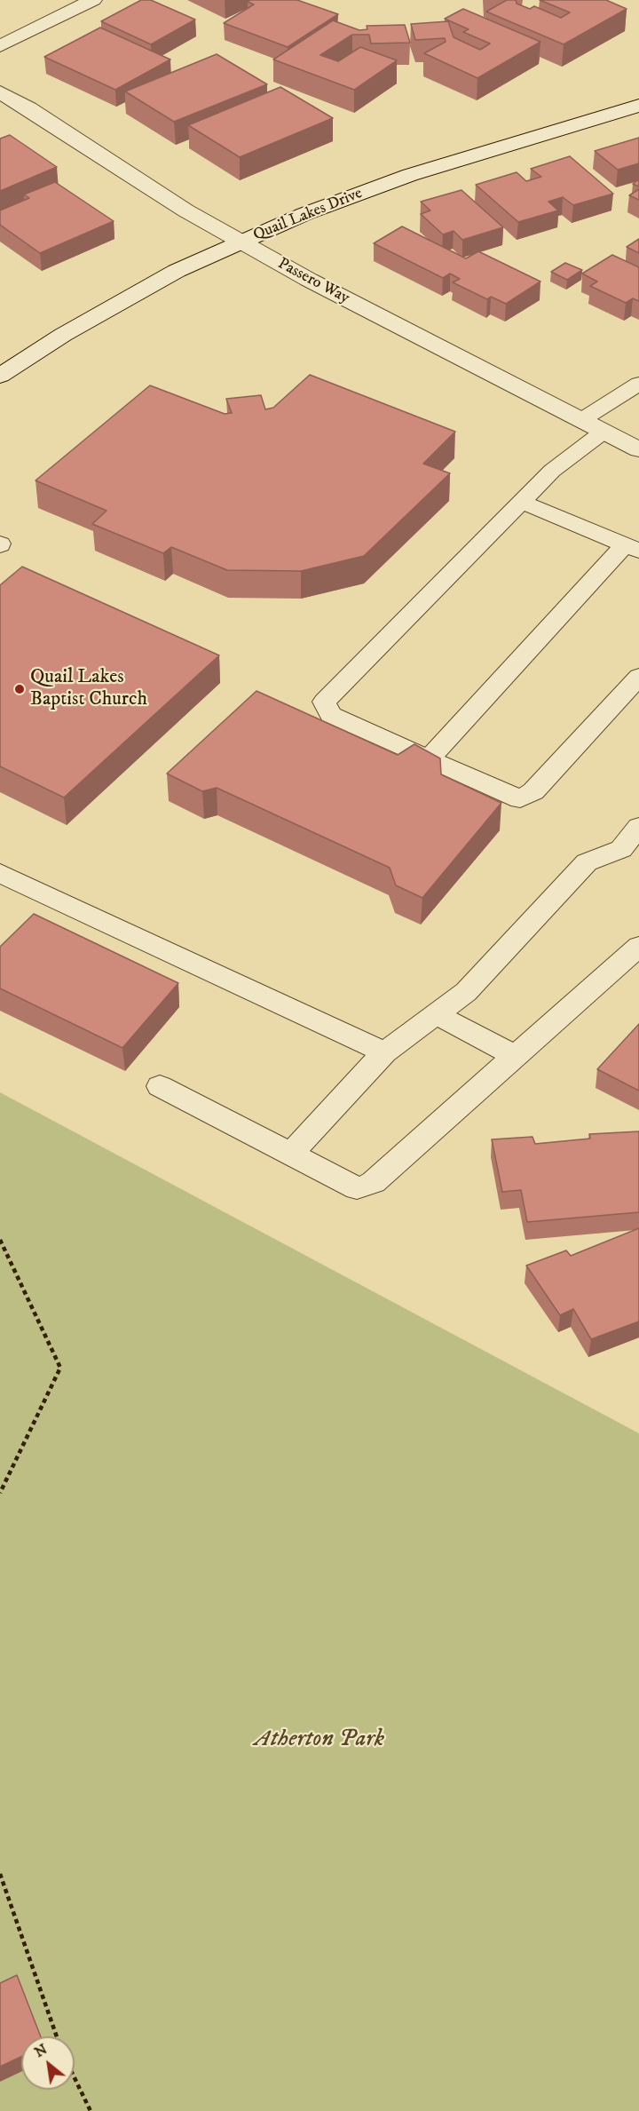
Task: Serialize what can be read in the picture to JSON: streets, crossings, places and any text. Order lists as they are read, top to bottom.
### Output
{
  "streets": {
    "street": ["Quail Lakes Drive", "Passero Way"]
  },
  "crossings": [
    ["Quail Lakes Drive", "Passero Way"]
  ],
  "parks": ["Atherton Park"],
  "places": ["Quail Lakes Baptist Church"],
  "north": "top left"
}
